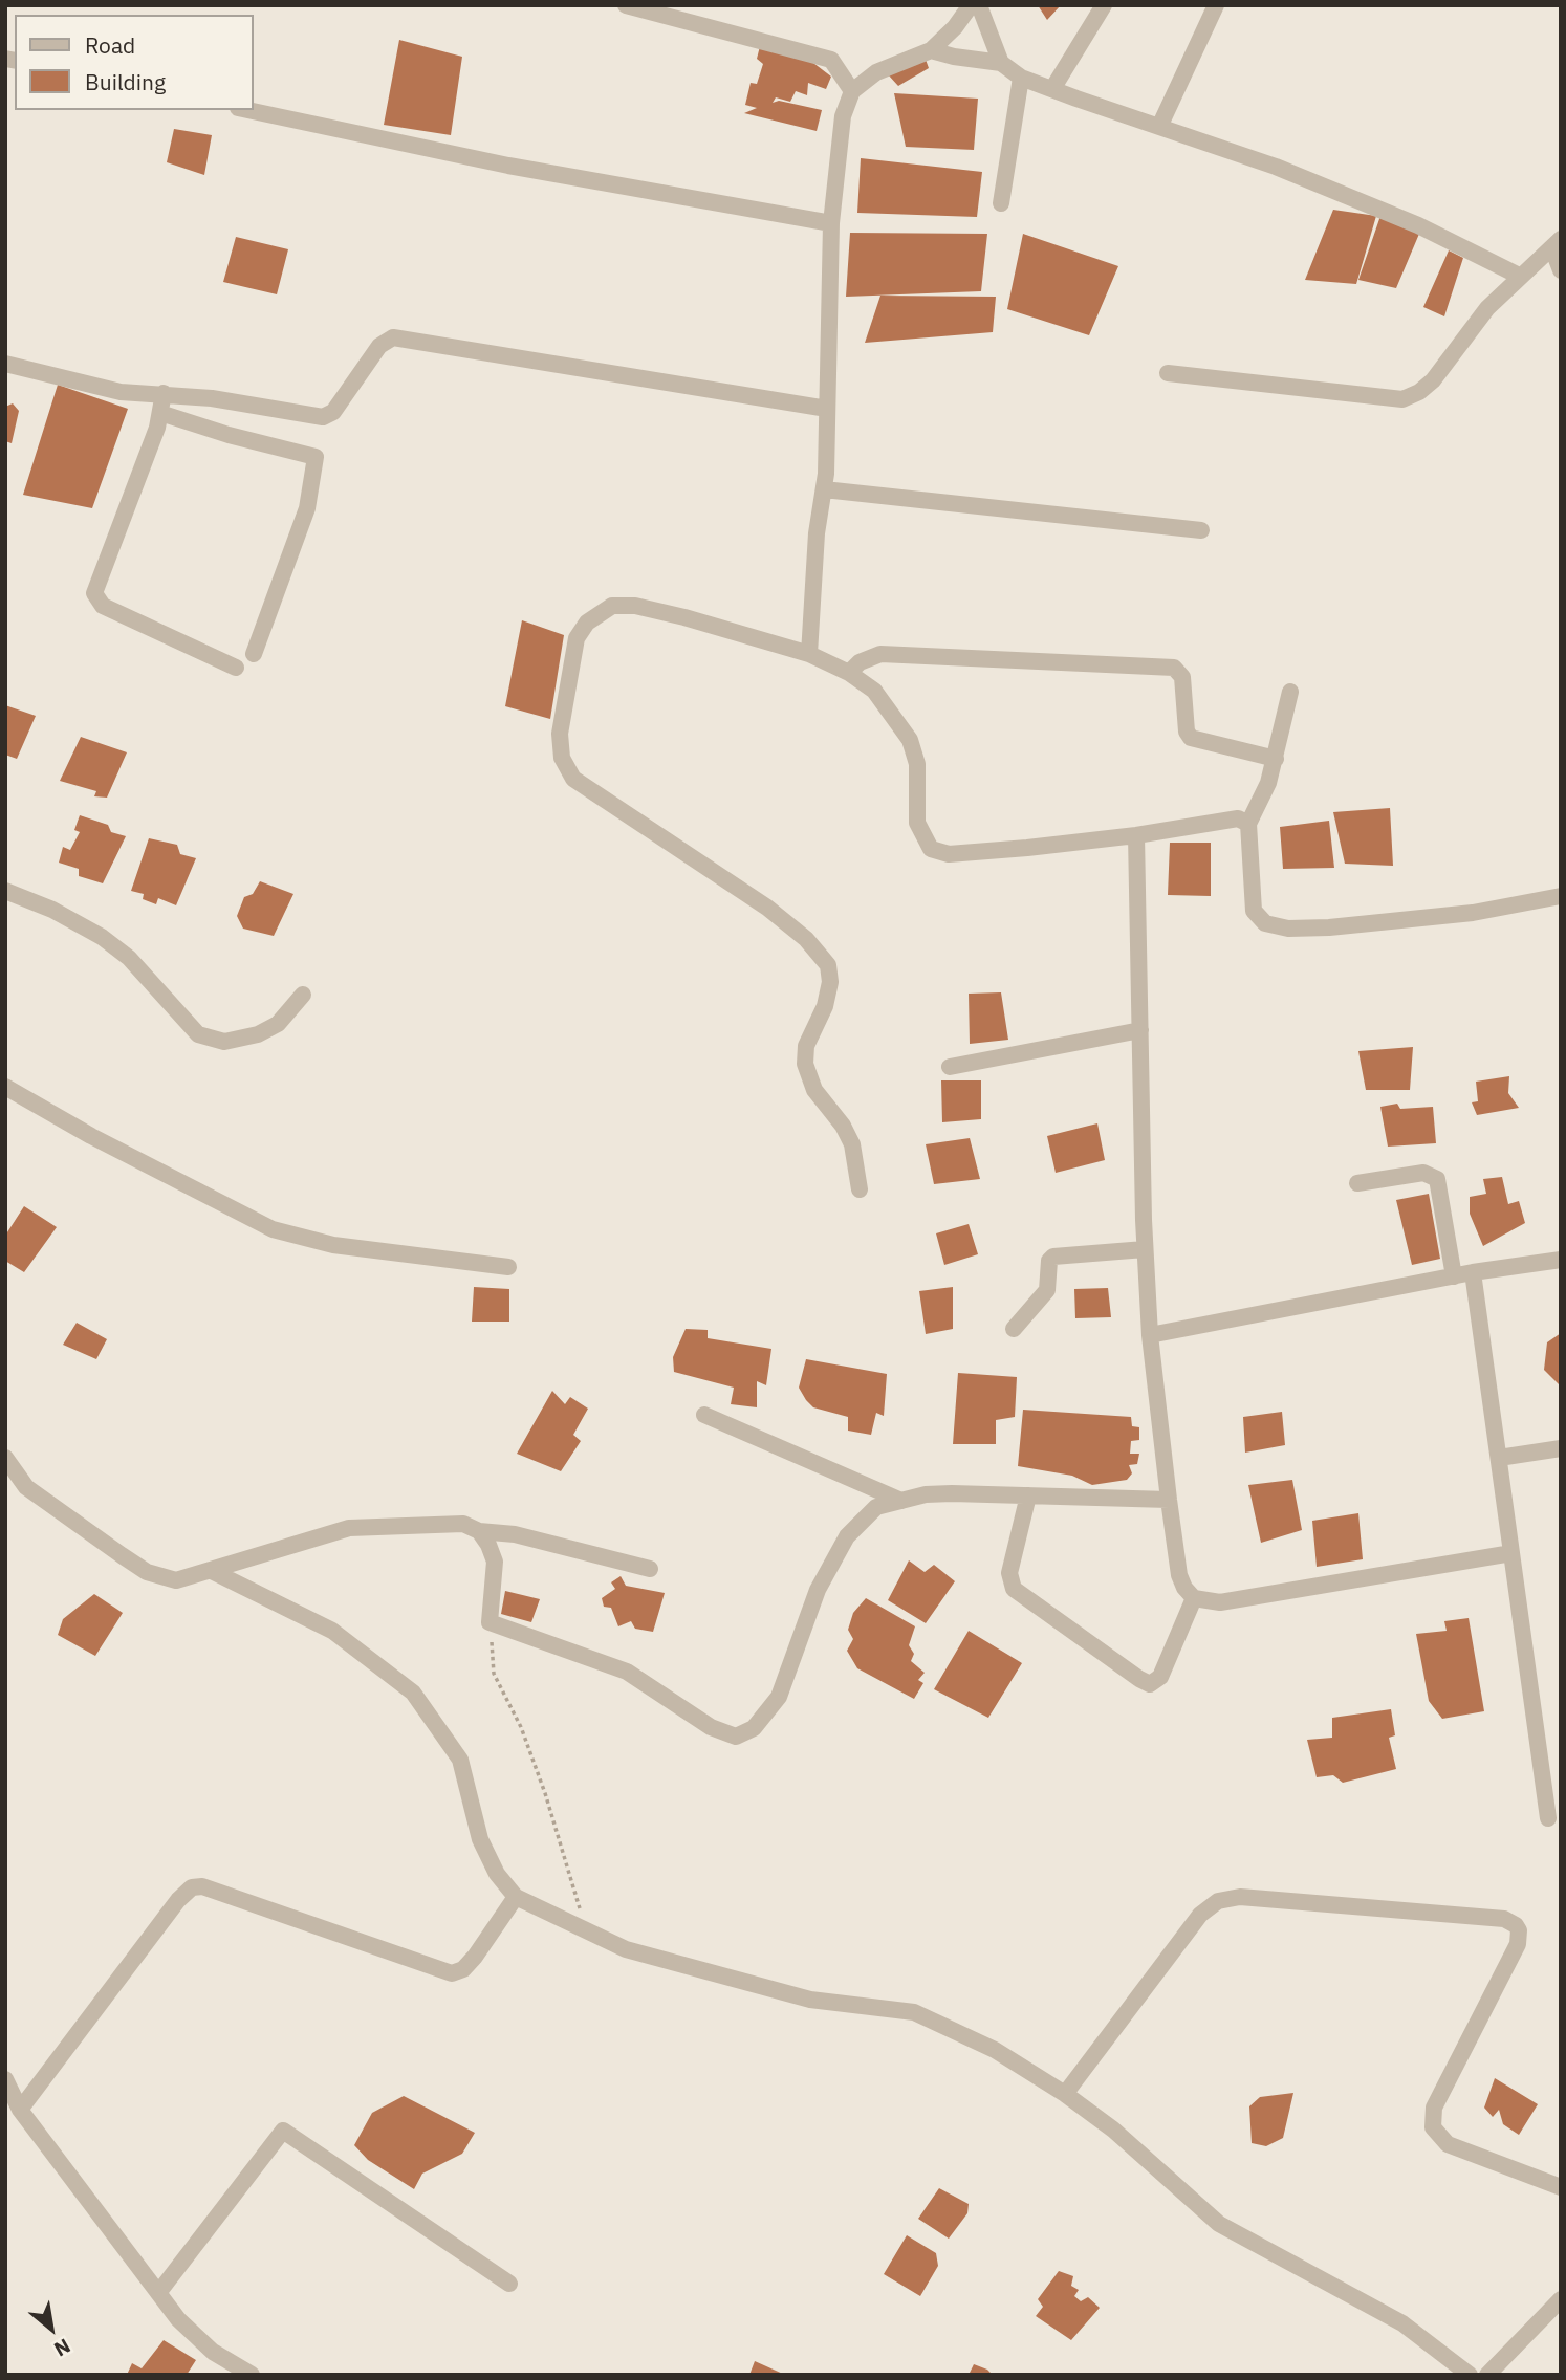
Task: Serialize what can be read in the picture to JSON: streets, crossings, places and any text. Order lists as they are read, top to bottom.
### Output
{
  "legend": ["Road", "Building"],
  "north": "bottom right"
}
